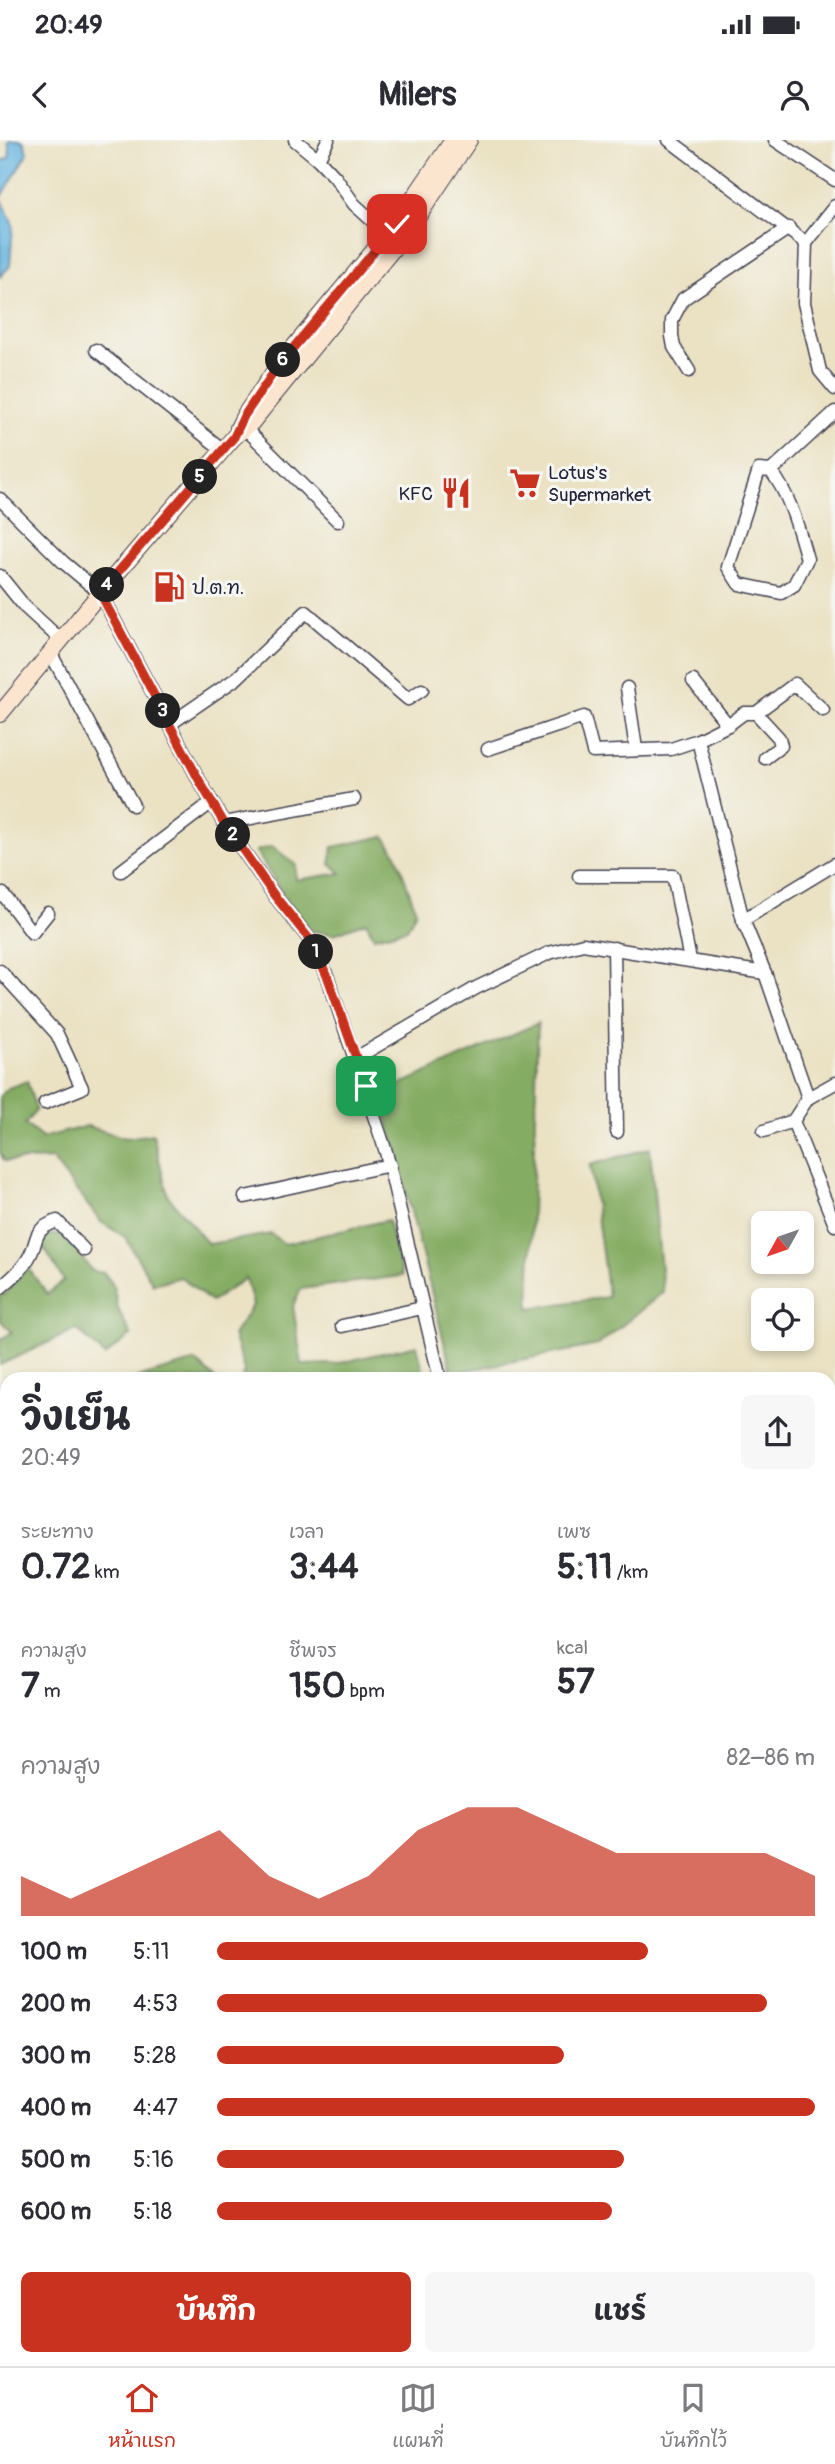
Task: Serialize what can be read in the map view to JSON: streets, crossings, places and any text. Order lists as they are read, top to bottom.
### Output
{
  "places": {
    "supermarket": ["Lotus's Supermarket"],
    "restaurant": ["KFC"],
    "fuel station": ["ป.ต.ท."]
  },
  "north": "bottom left",
  "page": {
    "status": "20:49",
    "header": "Milers",
    "pins": [
      "6",
      "5",
      "4",
      "3",
      "2",
      "1"
    ],
    "heading": ["วิ่งเย็น", "20:49"],
    "stats": [
      ["ระยะทาง", "0.72 km"],
      ["เวลา", "3:44"],
      ["เพซ", "5:11 /km"],
      ["ความสูง", "7 m"],
      ["ชีพจร", "150 bpm"],
      ["kcal", "57"]
    ],
    "chart": ["ความสูง", "82–86 m"],
    "list": [
      {
        "name": "100 m",
        "note": "5:11"
      },
      {
        "name": "200 m",
        "note": "4:53"
      },
      {
        "name": "300 m",
        "note": "5:28"
      },
      {
        "name": "400 m",
        "note": "4:47"
      },
      {
        "name": "500 m",
        "note": "5:16"
      },
      {
        "name": "600 m",
        "note": "5:18"
      }
    ],
    "buttons": ["บันทึก", "แชร์"],
    "tabs": ["หน้าแรก", "แผนที่", "บันทึกไว้"]
  }
}
